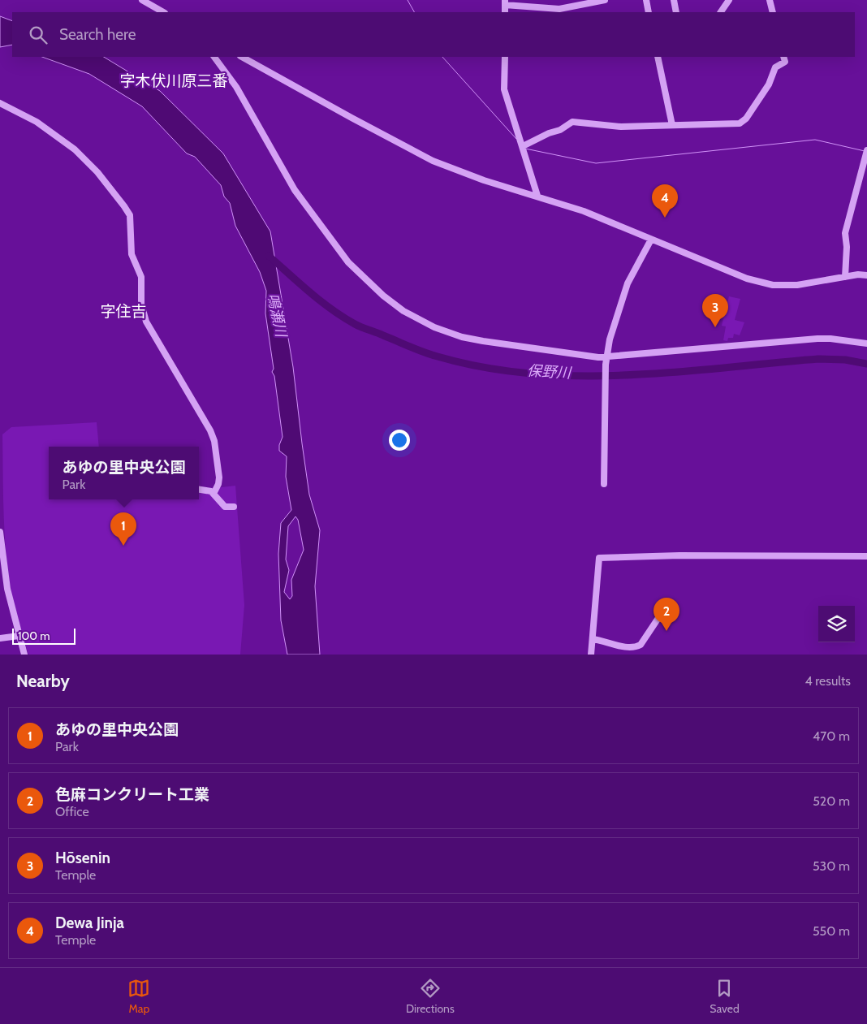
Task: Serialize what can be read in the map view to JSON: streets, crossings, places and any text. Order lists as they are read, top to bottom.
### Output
{
  "districts": ["字木伏川原三番", "字住吉"],
  "water": ["鳴瀬川", "保野川"],
  "scale_bar": "100 m",
  "page": {
    "search": "Search here",
    "pins": [
      "4",
      "3",
      "1",
      "2"
    ],
    "popup": ["あゆの里中央公園", "Park"],
    "scale": "100 m",
    "heading": ["Nearby", "4 results"],
    "list": [
      {
        "mark": "1",
        "name": "あゆの里中央公園",
        "note": "Park",
        "value": "470 m"
      },
      {
        "mark": "2",
        "name": "色麻コンクリート工業",
        "note": "Office",
        "value": "520 m"
      },
      {
        "mark": "3",
        "name": "Hōsenin",
        "note": "Temple",
        "value": "530 m"
      },
      {
        "mark": "4",
        "name": "Dewa Jinja",
        "note": "Temple",
        "value": "550 m"
      }
    ],
    "nav": ["Map", "Directions", "Saved"]
  }
}
